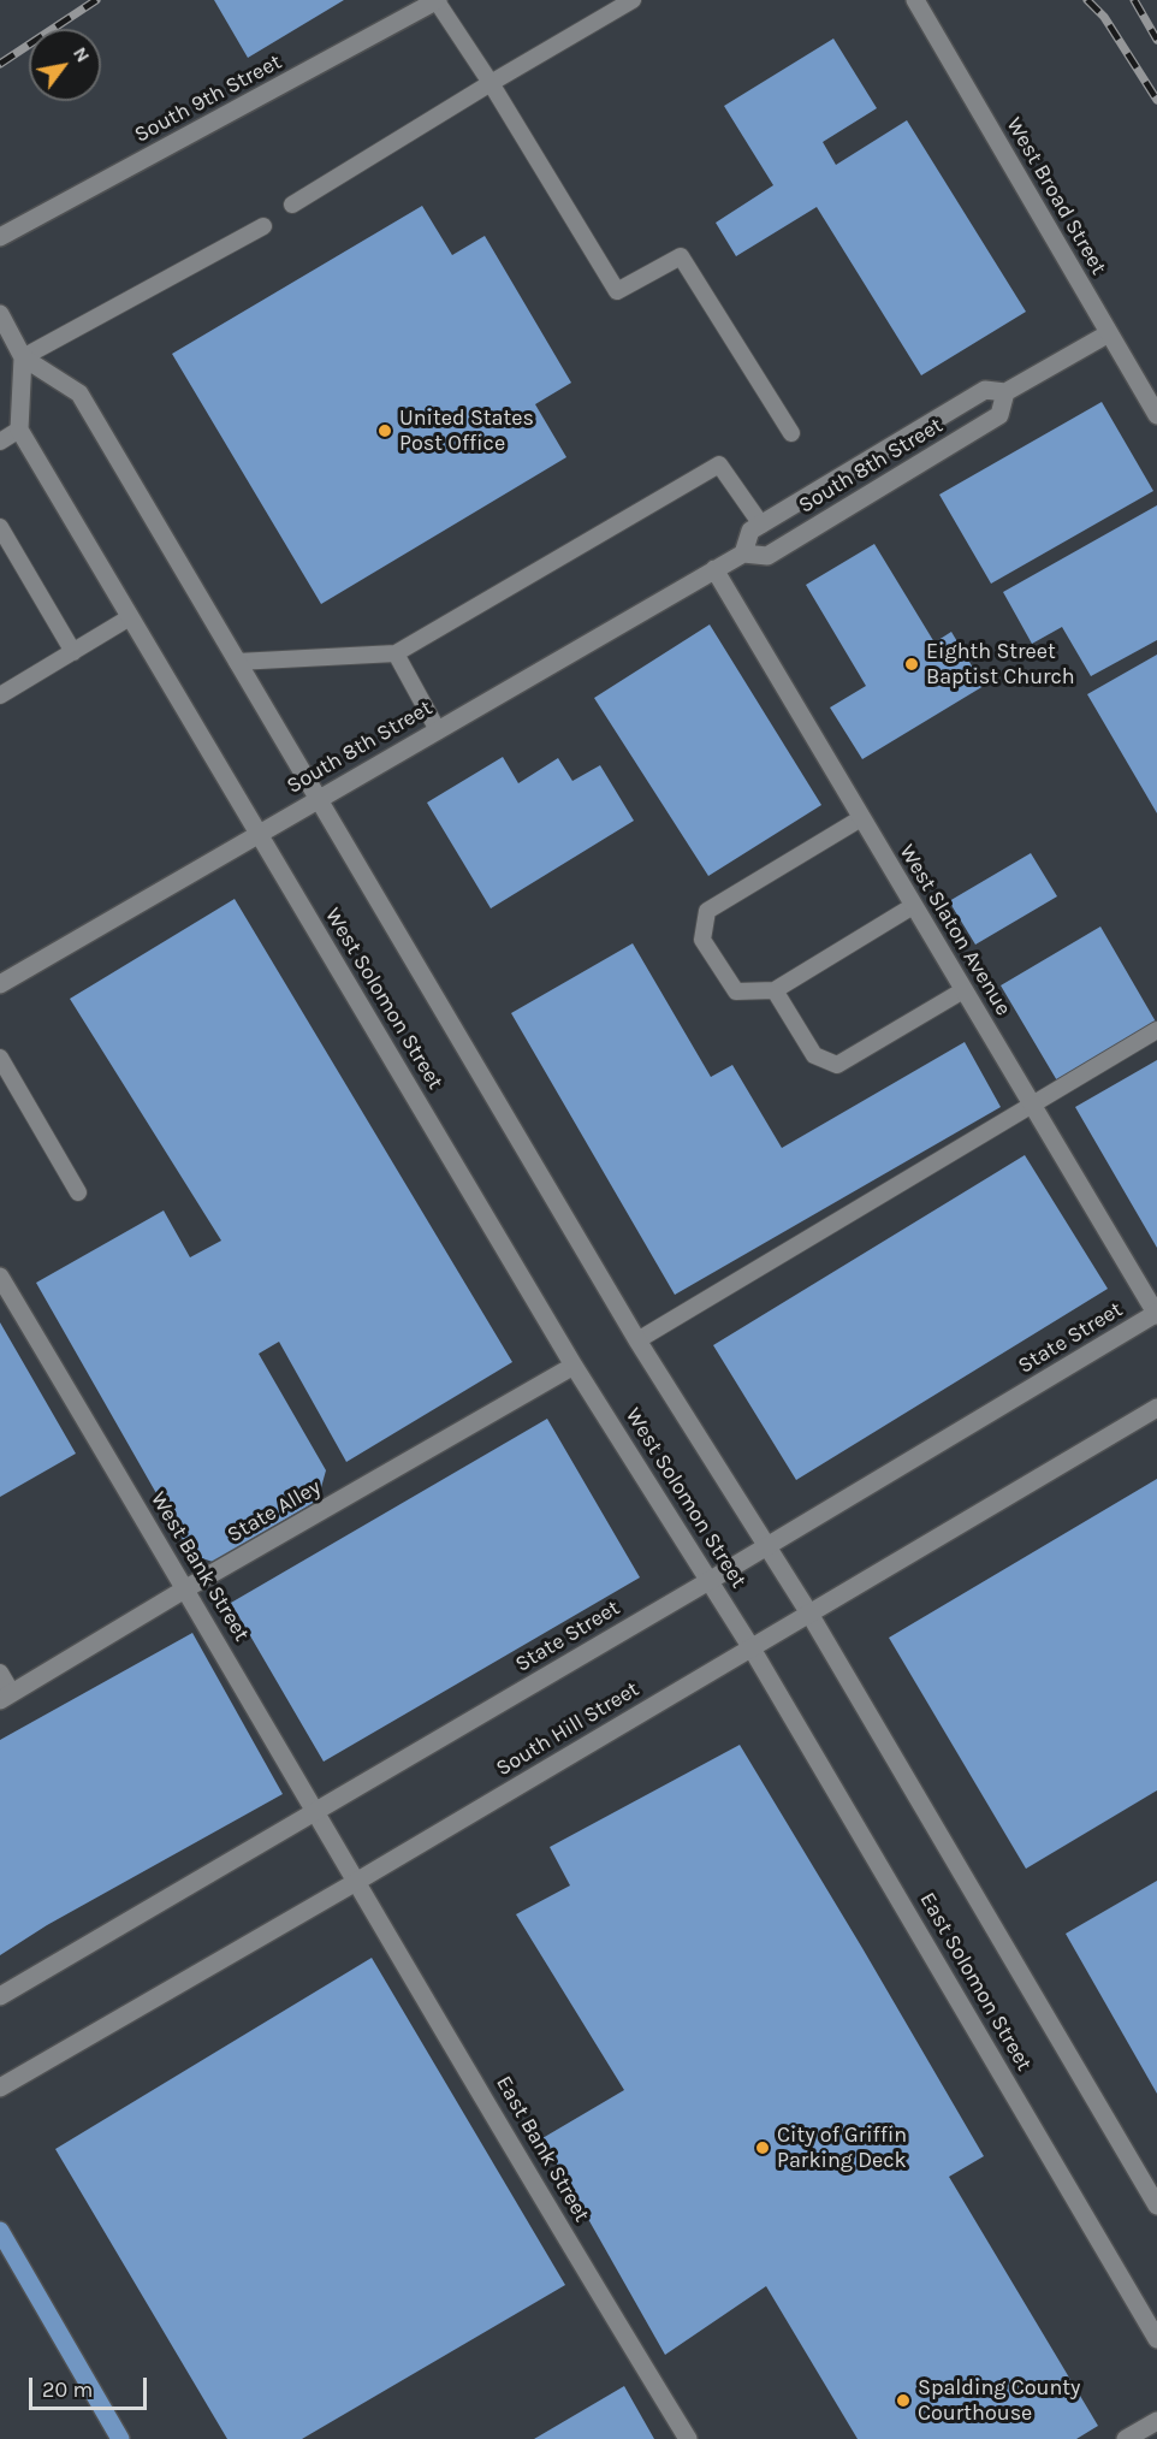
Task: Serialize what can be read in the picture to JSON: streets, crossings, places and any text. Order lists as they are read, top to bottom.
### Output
{
  "streets": {
    "street": [
      "South 9th Street",
      "West Broad Street",
      "South 8th Street",
      "West Slaton Avenue",
      "West Solomon Street",
      "State Street",
      "State Alley",
      "West Bank Street",
      "South Hill Street",
      "East Solomon Street",
      "East Bank Street"
    ]
  },
  "crossings": [
    ["West Broad Street", "South 8th Street"],
    ["South 8th Street", "West Slaton Avenue"],
    ["South 8th Street", "West Solomon Street"],
    ["West Slaton Avenue", "State Street"],
    ["West Solomon Street", "State Street"],
    ["West Solomon Street", "State Alley"],
    ["West Solomon Street", "South Hill Street"],
    ["West Solomon Street", "East Solomon Street"],
    ["State Street", "West Bank Street"],
    ["State Alley", "West Bank Street"],
    ["West Bank Street", "South Hill Street"],
    ["West Bank Street", "East Bank Street"],
    ["South Hill Street", "East Solomon Street"],
    ["South Hill Street", "East Bank Street"]
  ],
  "places": [
    "United States Post Office",
    "Eighth Street Baptist Church",
    "City of Griffin Parking Deck",
    "Spalding County Courthouse"
  ],
  "scale_bar": "20 m",
  "north": "top right"
}
